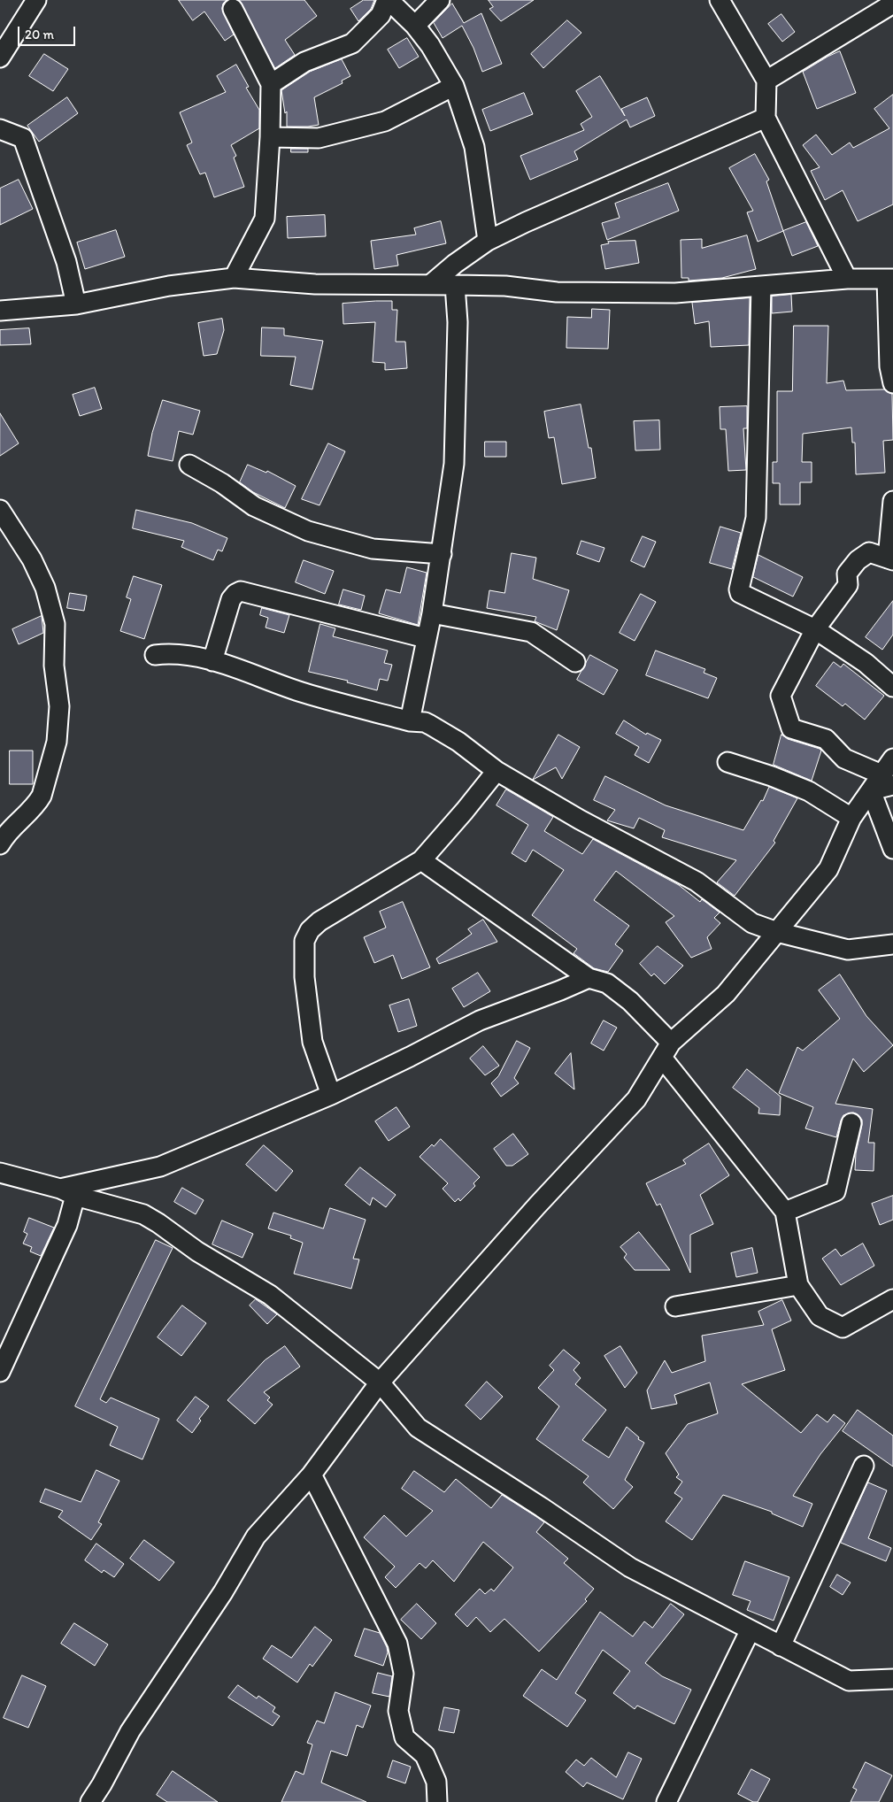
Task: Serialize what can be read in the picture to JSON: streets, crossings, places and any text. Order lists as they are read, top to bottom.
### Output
{
  "scale_bar": "20 m"
}
